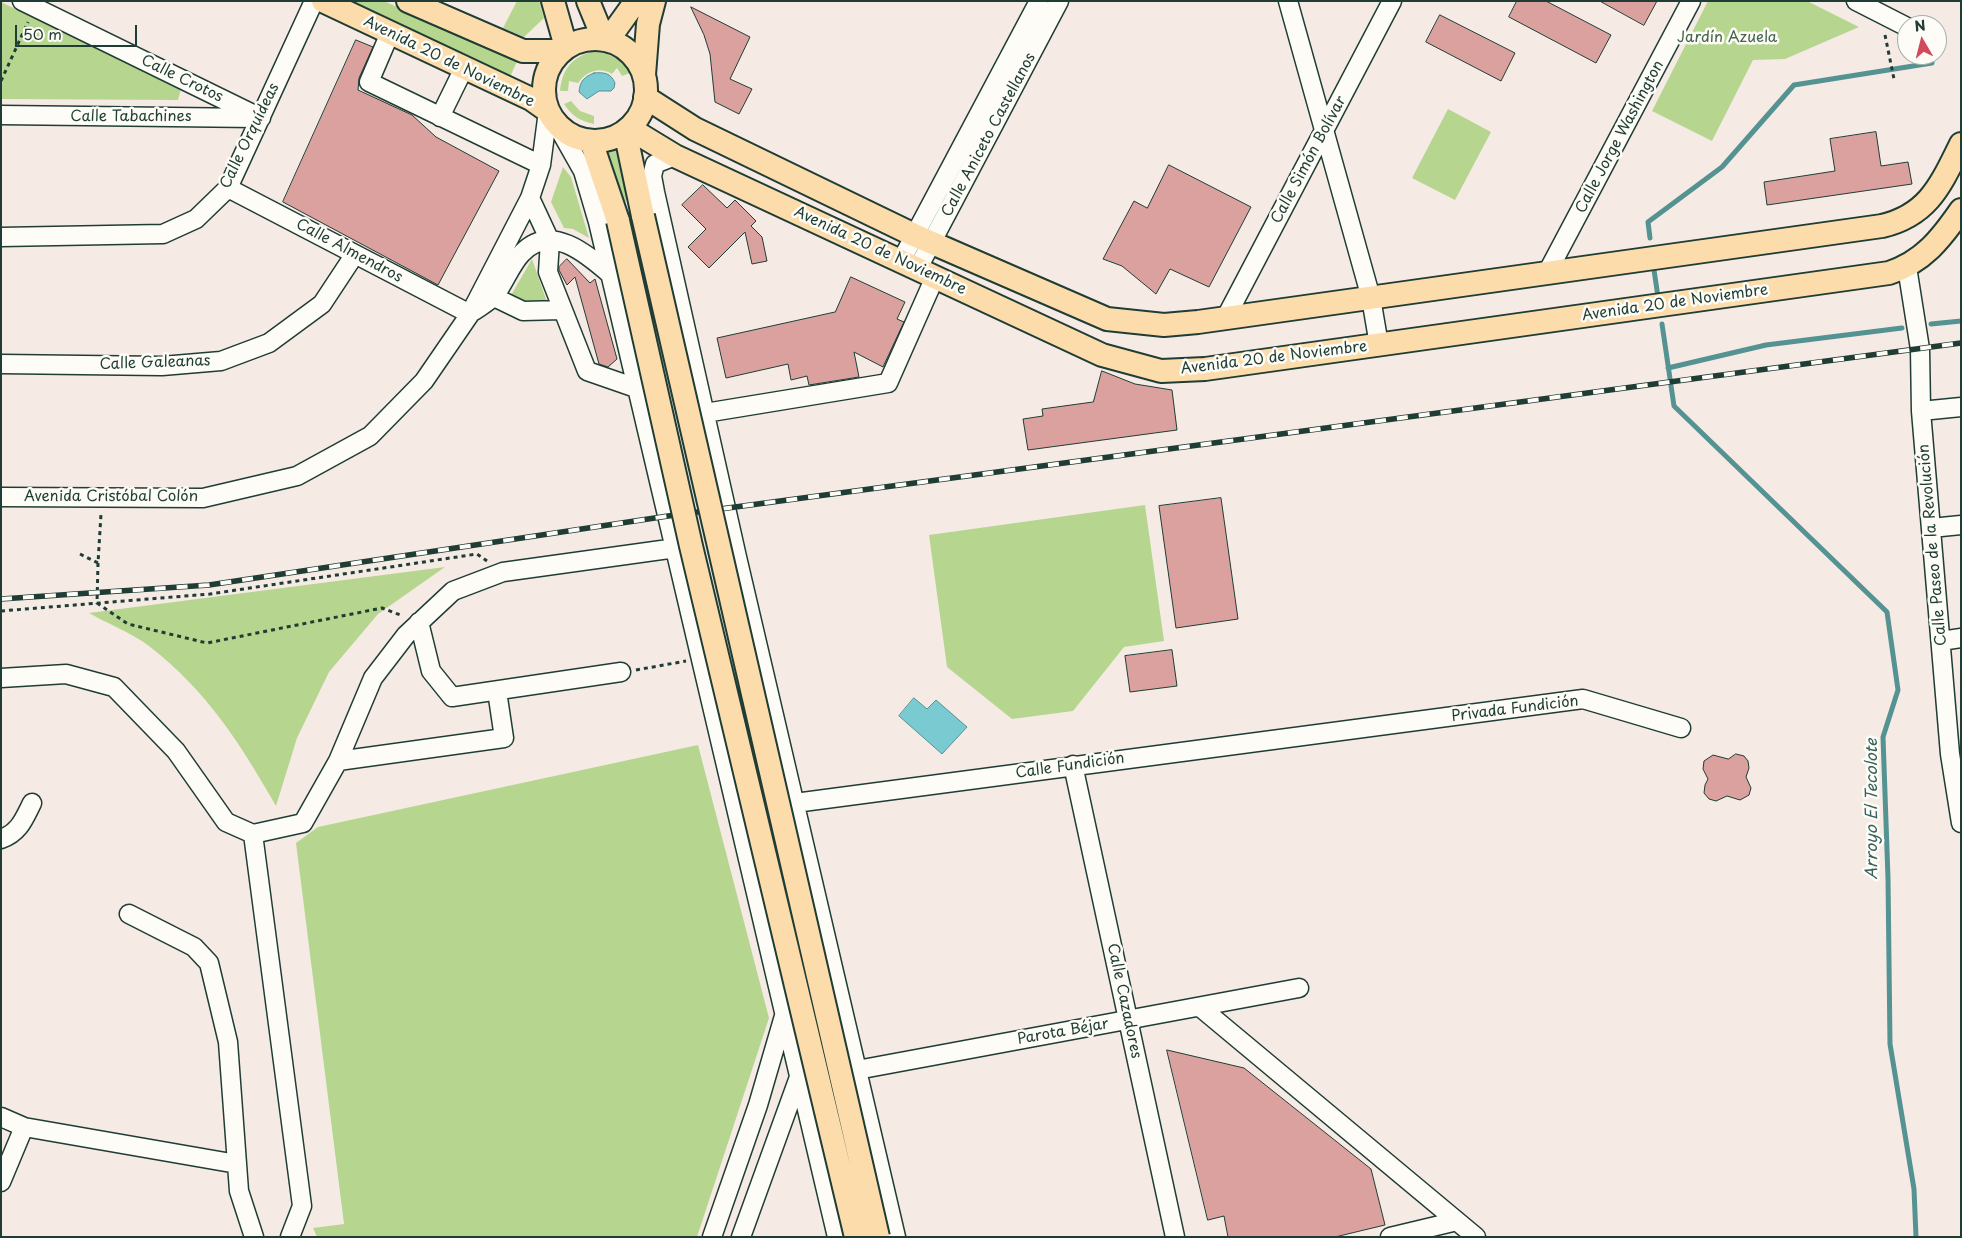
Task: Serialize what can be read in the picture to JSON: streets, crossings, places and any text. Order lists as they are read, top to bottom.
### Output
{
  "streets": {
    "main road": ["Avenida 20 de Noviembre"],
    "street": [
      "Calle Crotos",
      "Calle Tabachines",
      "Calle Aniceto Castellanos",
      "Calle Orquídeas",
      "Calle Jorge Washington",
      "Calle Simón Bolívar",
      "Calle Almendros",
      "Calle Galeanas",
      "Avenida Cristóbal Colón",
      "Calle Paseo de la Revolución",
      "Privada Fundición",
      "Calle Fundición",
      "Calle Cazadores",
      "Parota Béjar"
    ]
  },
  "crossings": [
    ["Avenida 20 de Noviembre", "Calle Aniceto Castellanos"],
    ["Avenida 20 de Noviembre", "Calle Jorge Washington"],
    ["Avenida 20 de Noviembre", "Calle Simón Bolívar"],
    ["Avenida 20 de Noviembre", "Avenida Cristóbal Colón"],
    ["Avenida 20 de Noviembre", "Calle Paseo de la Revolución"],
    ["Calle Crotos", "Calle Tabachines"],
    ["Calle Crotos", "Calle Orquídeas"],
    ["Calle Tabachines", "Calle Orquídeas"],
    ["Calle Orquídeas", "Calle Almendros"],
    ["Calle Almendros", "Calle Galeanas"],
    ["Calle Almendros", "Avenida Cristóbal Colón"],
    ["Privada Fundición", "Calle Fundición"],
    ["Calle Fundición", "Calle Cazadores"],
    ["Calle Cazadores", "Parota Béjar"]
  ],
  "water": ["Arroyo El Tecolote"],
  "parks": ["Jardín Azuela"],
  "scale_bar": "50 m",
  "north": "top"
}
